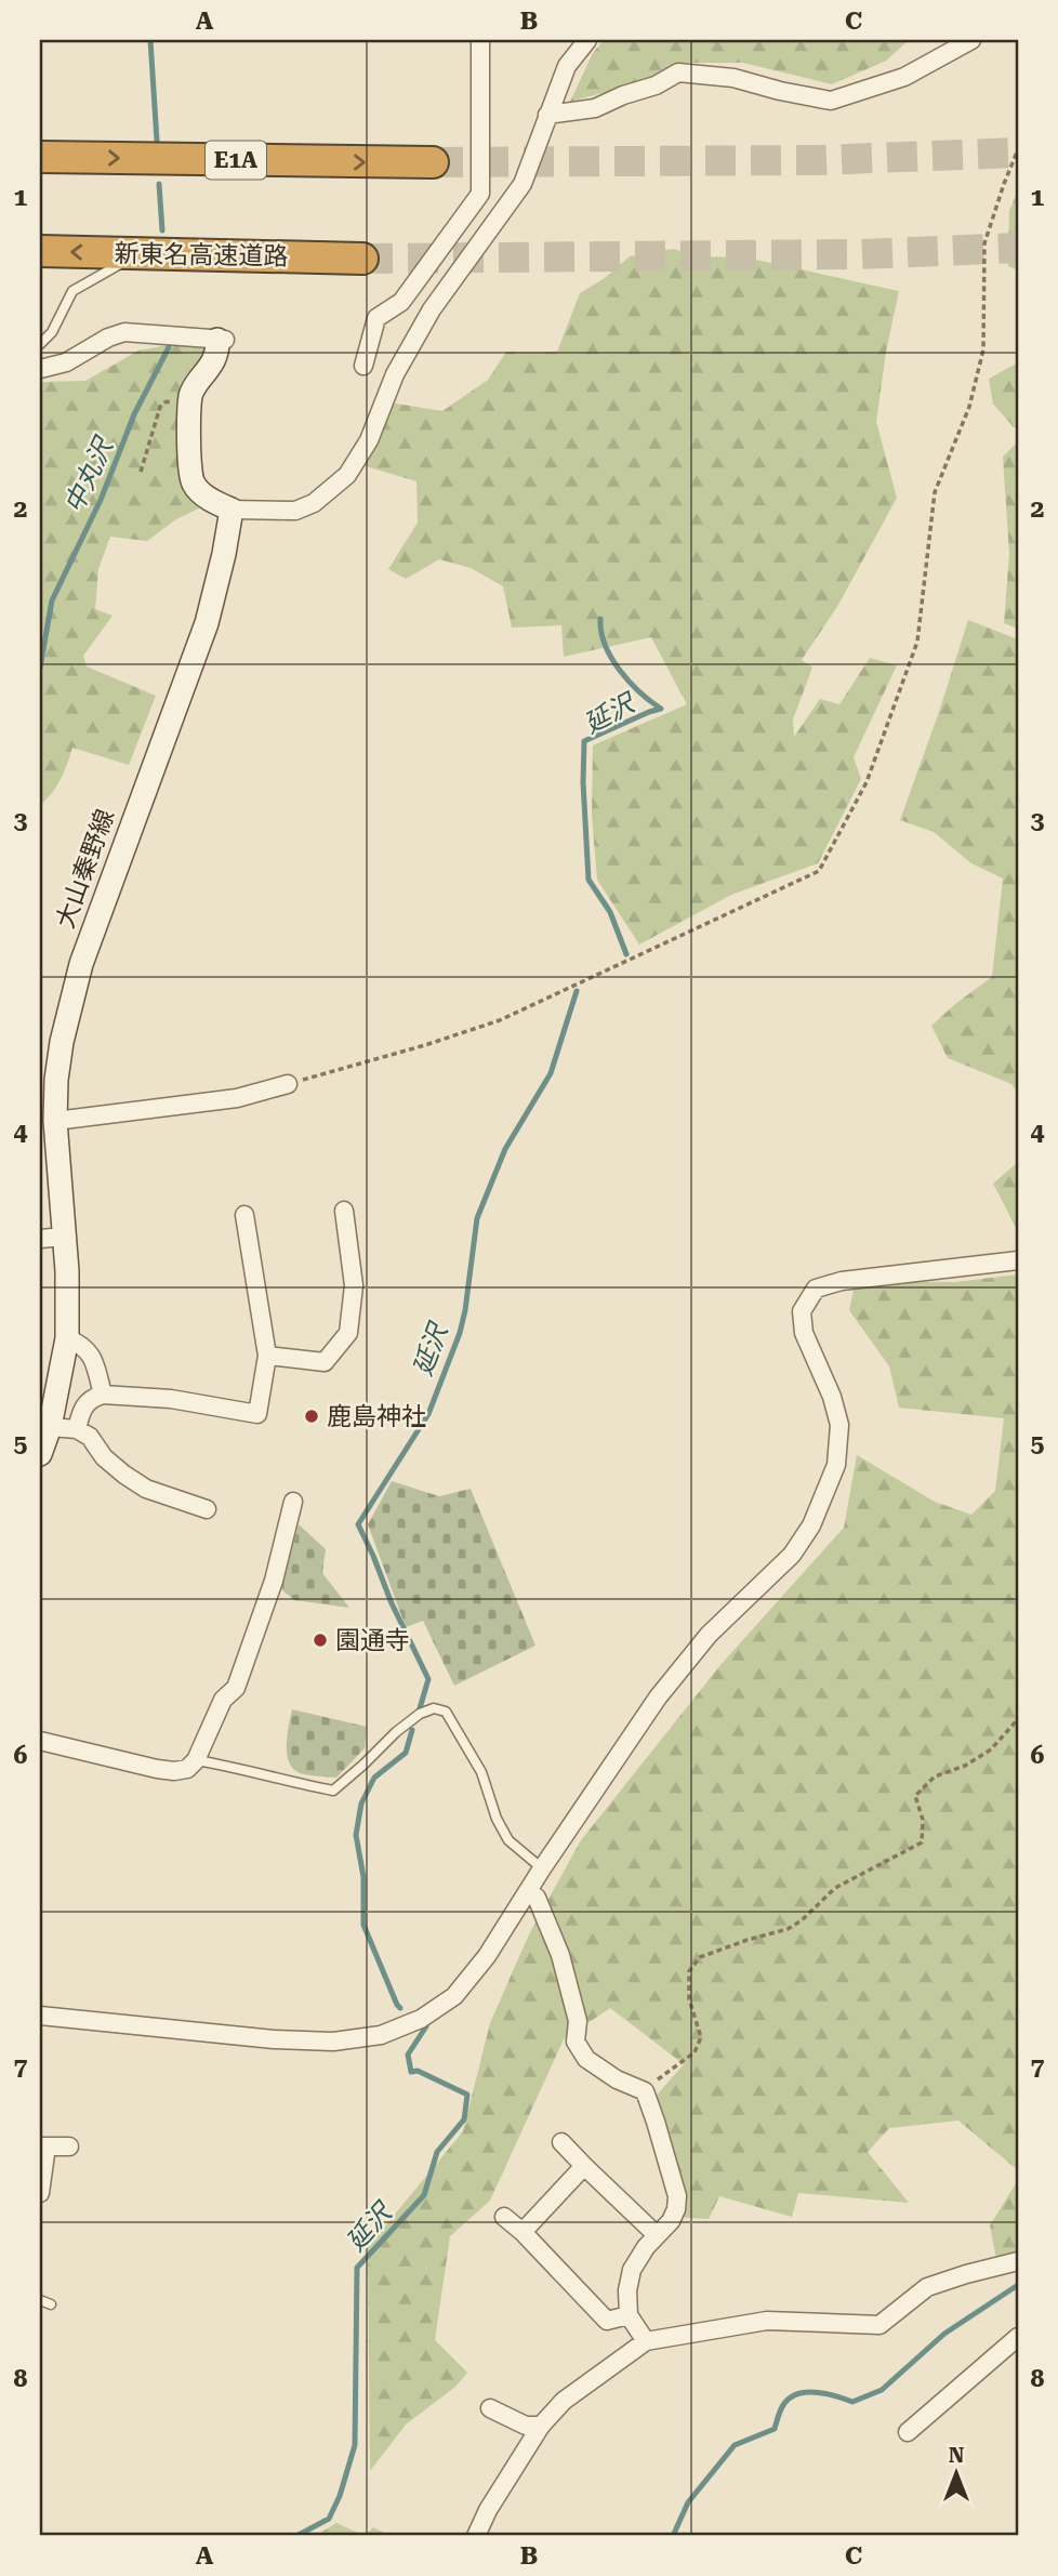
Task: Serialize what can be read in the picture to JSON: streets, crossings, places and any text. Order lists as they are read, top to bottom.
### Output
{
  "streets": {
    "highway": ["E1A", "新東名高速道路"],
    "main road": ["大山秦野線"]
  },
  "water": ["中丸沢", "延沢"],
  "places": ["鹿島神社", "園通寺"],
  "north": "top",
  "grid": {
    "columns": ["A", "B", "C"],
    "rows": [
      "1",
      "2",
      "3",
      "4",
      "5",
      "6",
      "7",
      "8"
    ]
  }
}
